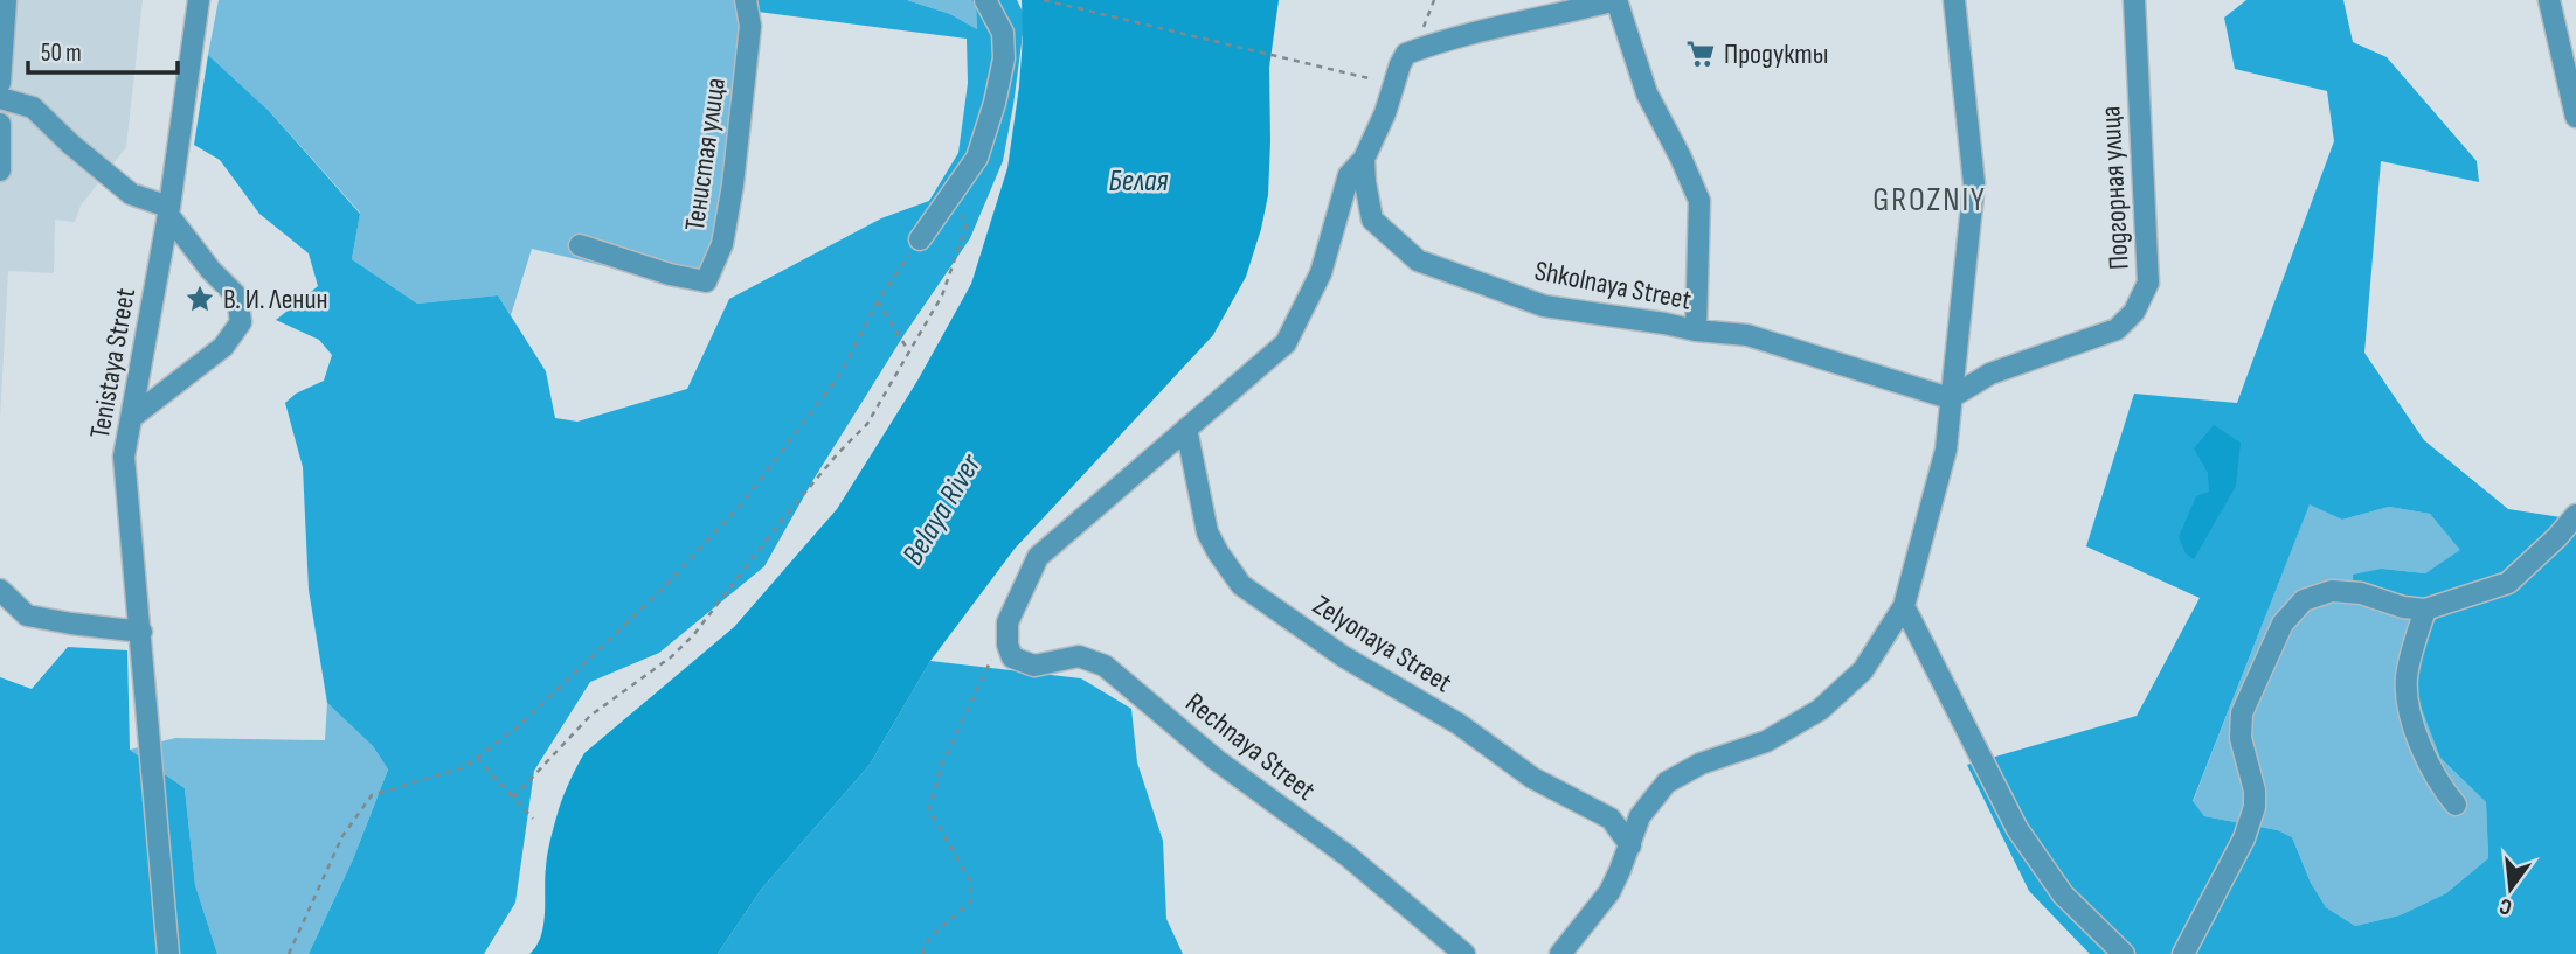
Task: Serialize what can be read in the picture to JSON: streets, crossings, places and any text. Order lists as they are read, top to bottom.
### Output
{
  "streets": {
    "street": [
      "Тенистая улица",
      "Подгорная улица",
      "Shkolnaya Street",
      "Tenistaya Street",
      "Zelyonaya Street",
      "Rechnaya Street"
    ]
  },
  "crossings": [
    ["Подгорная улица", "Shkolnaya Street"]
  ],
  "districts": ["GROZNIY"],
  "water": ["Белая", "Belaya River"],
  "places": {
    "supermarket": ["Продукты"],
    "place": ["В. И. Ленин"]
  },
  "scale_bar": "50 m",
  "north": "bottom"
}
